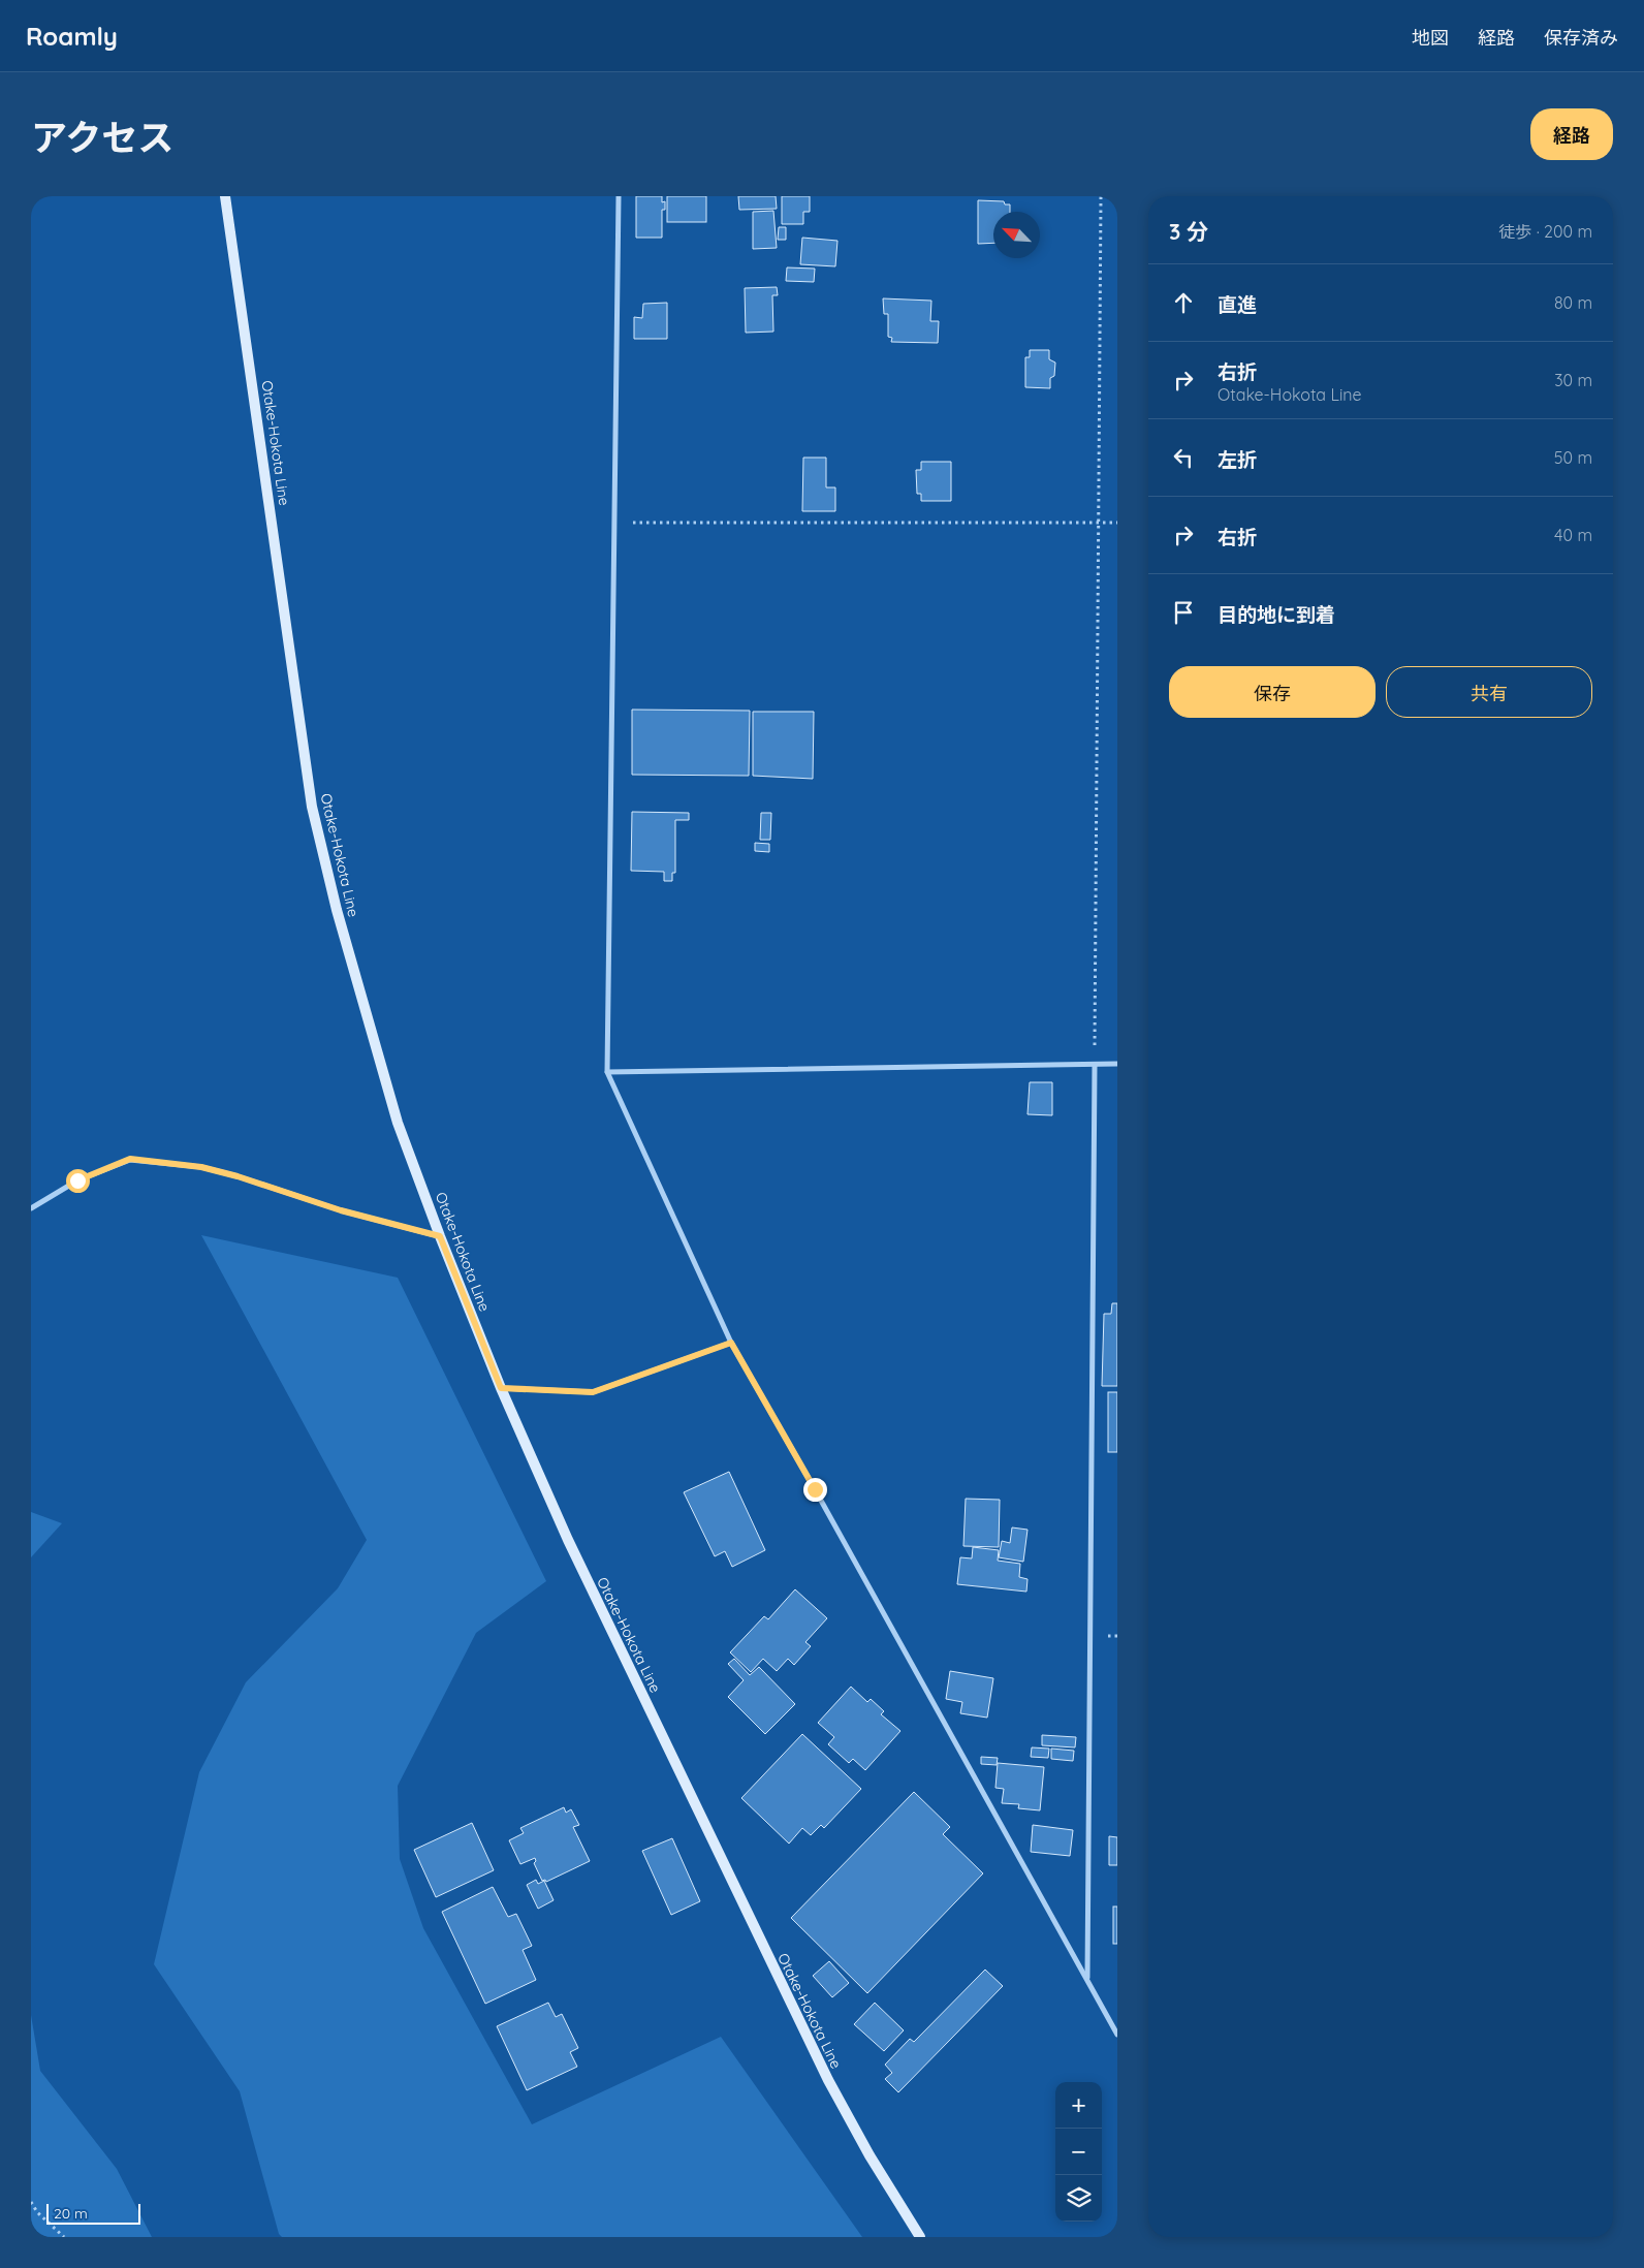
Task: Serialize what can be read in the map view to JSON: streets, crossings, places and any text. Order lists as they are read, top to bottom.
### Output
{
  "streets": {
    "main road": ["Otake-Hokota Line"]
  },
  "scale_bar": "20 m",
  "north": "top left",
  "page": {
    "header": "Roamly",
    "nav": ["地図", "経路", "保存済み"],
    "title": "アクセス",
    "buttons": [
      "経路",
      ["保存", "共有"]
    ],
    "heading": ["3 分", "徒歩 · 200 m"],
    "list": [
      ["直進", "80 m"],
      ["右折", "Otake-Hokota Line", "30 m"],
      ["左折", "50 m"],
      ["右折", "40 m"],
      "目的地に到着"
    ],
    "map_buttons": ["+", "−"],
    "scale": "20 m"
  }
}
